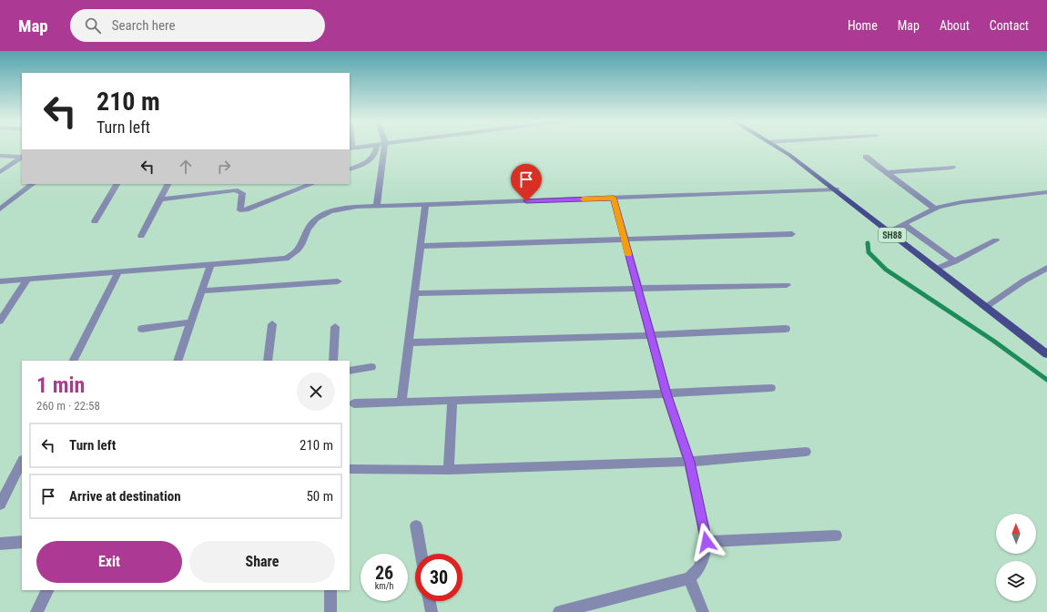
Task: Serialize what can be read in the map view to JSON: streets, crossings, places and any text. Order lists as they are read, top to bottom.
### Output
{
  "streets": {
    "main road": ["SH88"]
  },
  "north": "top",
  "page": {
    "header": "Map",
    "search": "Search here",
    "nav": [
      "Home",
      "Map",
      "About",
      "Contact"
    ],
    "turn": ["210 m", "Turn left"],
    "heading": ["1 min", "260 m · 22:58"],
    "list": [
      {
        "name": "Turn left",
        "value": "210 m"
      },
      {
        "name": "Arrive at destination",
        "value": "50 m"
      }
    ],
    "buttons": ["Exit", "Share"],
    "speed": "26 km/h",
    "limit": "30"
  }
}
